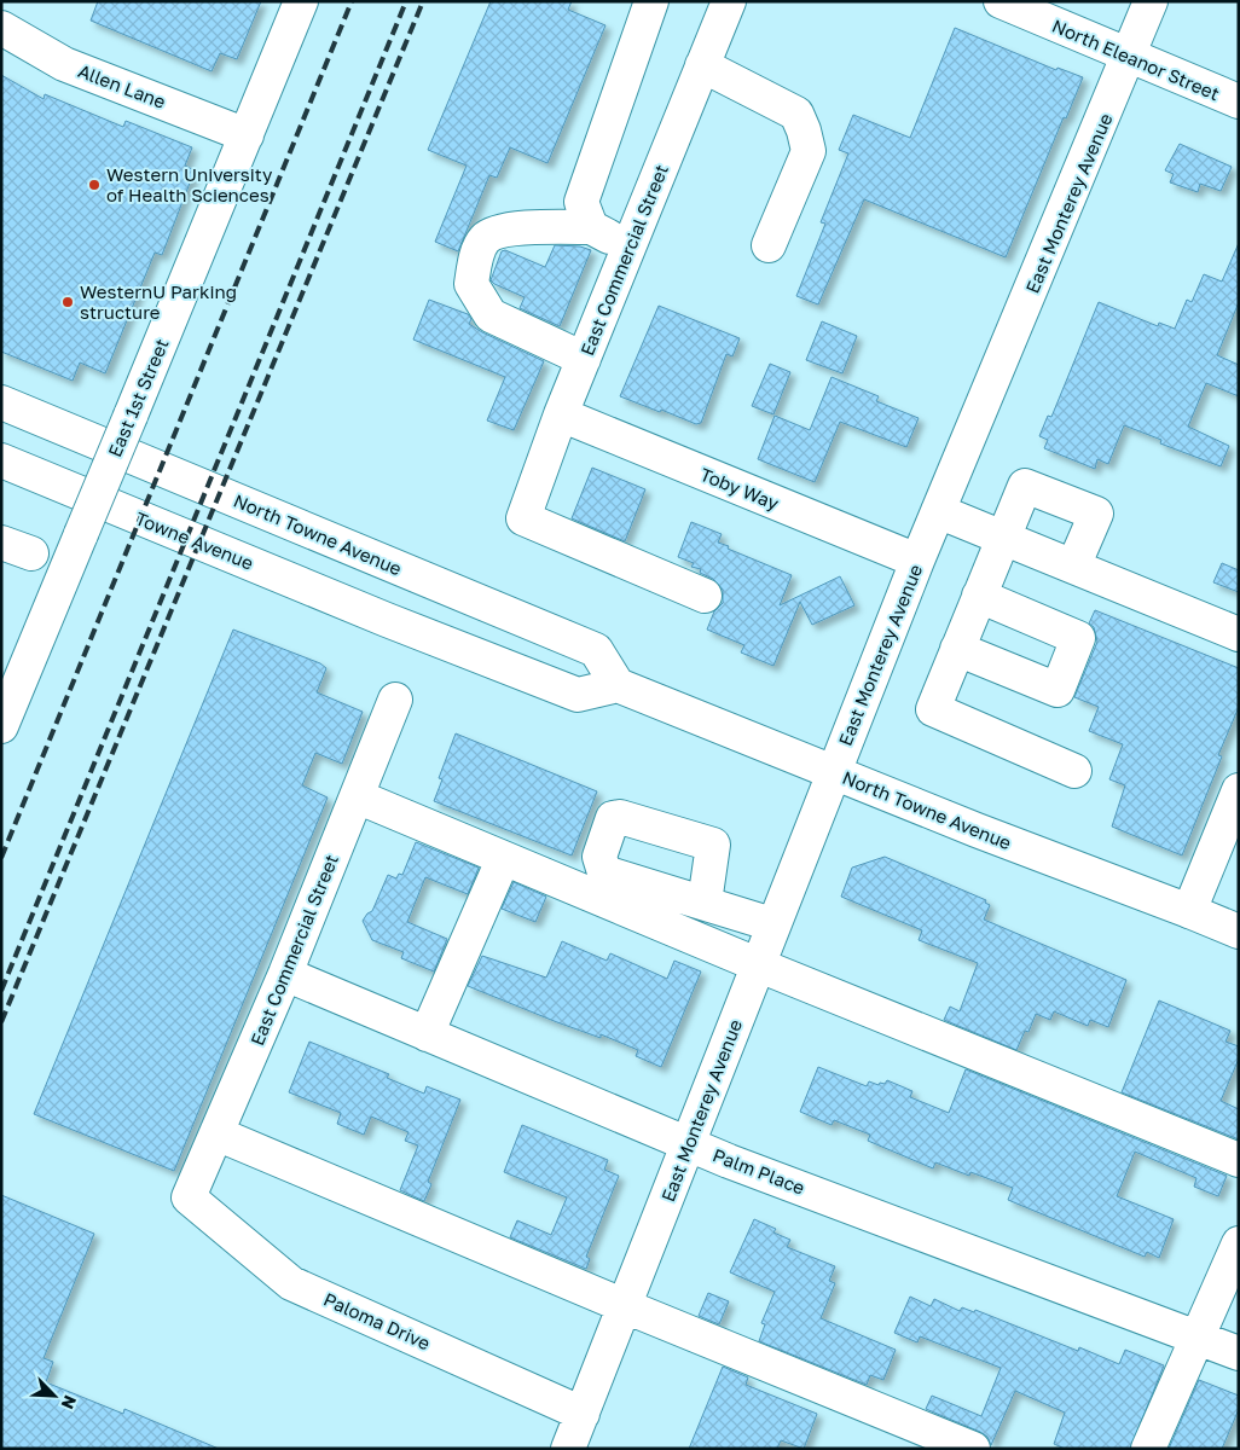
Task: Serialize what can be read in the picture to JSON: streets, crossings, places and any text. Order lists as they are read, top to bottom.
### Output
{
  "streets": {
    "street": [
      "North Eleanor Street",
      "Allen Lane",
      "East Monterey Avenue",
      "East Commercial Street",
      "East 1st Street",
      "Toby Way",
      "North Towne Avenue",
      "Towne Avenue",
      "Palm Place",
      "Paloma Drive"
    ]
  },
  "crossings": [
    ["North Eleanor Street", "East Monterey Avenue"],
    ["Allen Lane", "East 1st Street"],
    ["East Monterey Avenue", "Toby Way"],
    ["East Monterey Avenue", "North Towne Avenue"],
    ["East Monterey Avenue", "Palm Place"],
    ["East Monterey Avenue", "Paloma Drive"],
    ["East Commercial Street", "Toby Way"],
    ["East Commercial Street", "Palm Place"],
    ["East Commercial Street", "Paloma Drive"],
    ["North Towne Avenue", "Towne Avenue"]
  ],
  "places": ["Western University of Health Sciences", "WesternU Parking structure"],
  "north": "bottom right"
}
